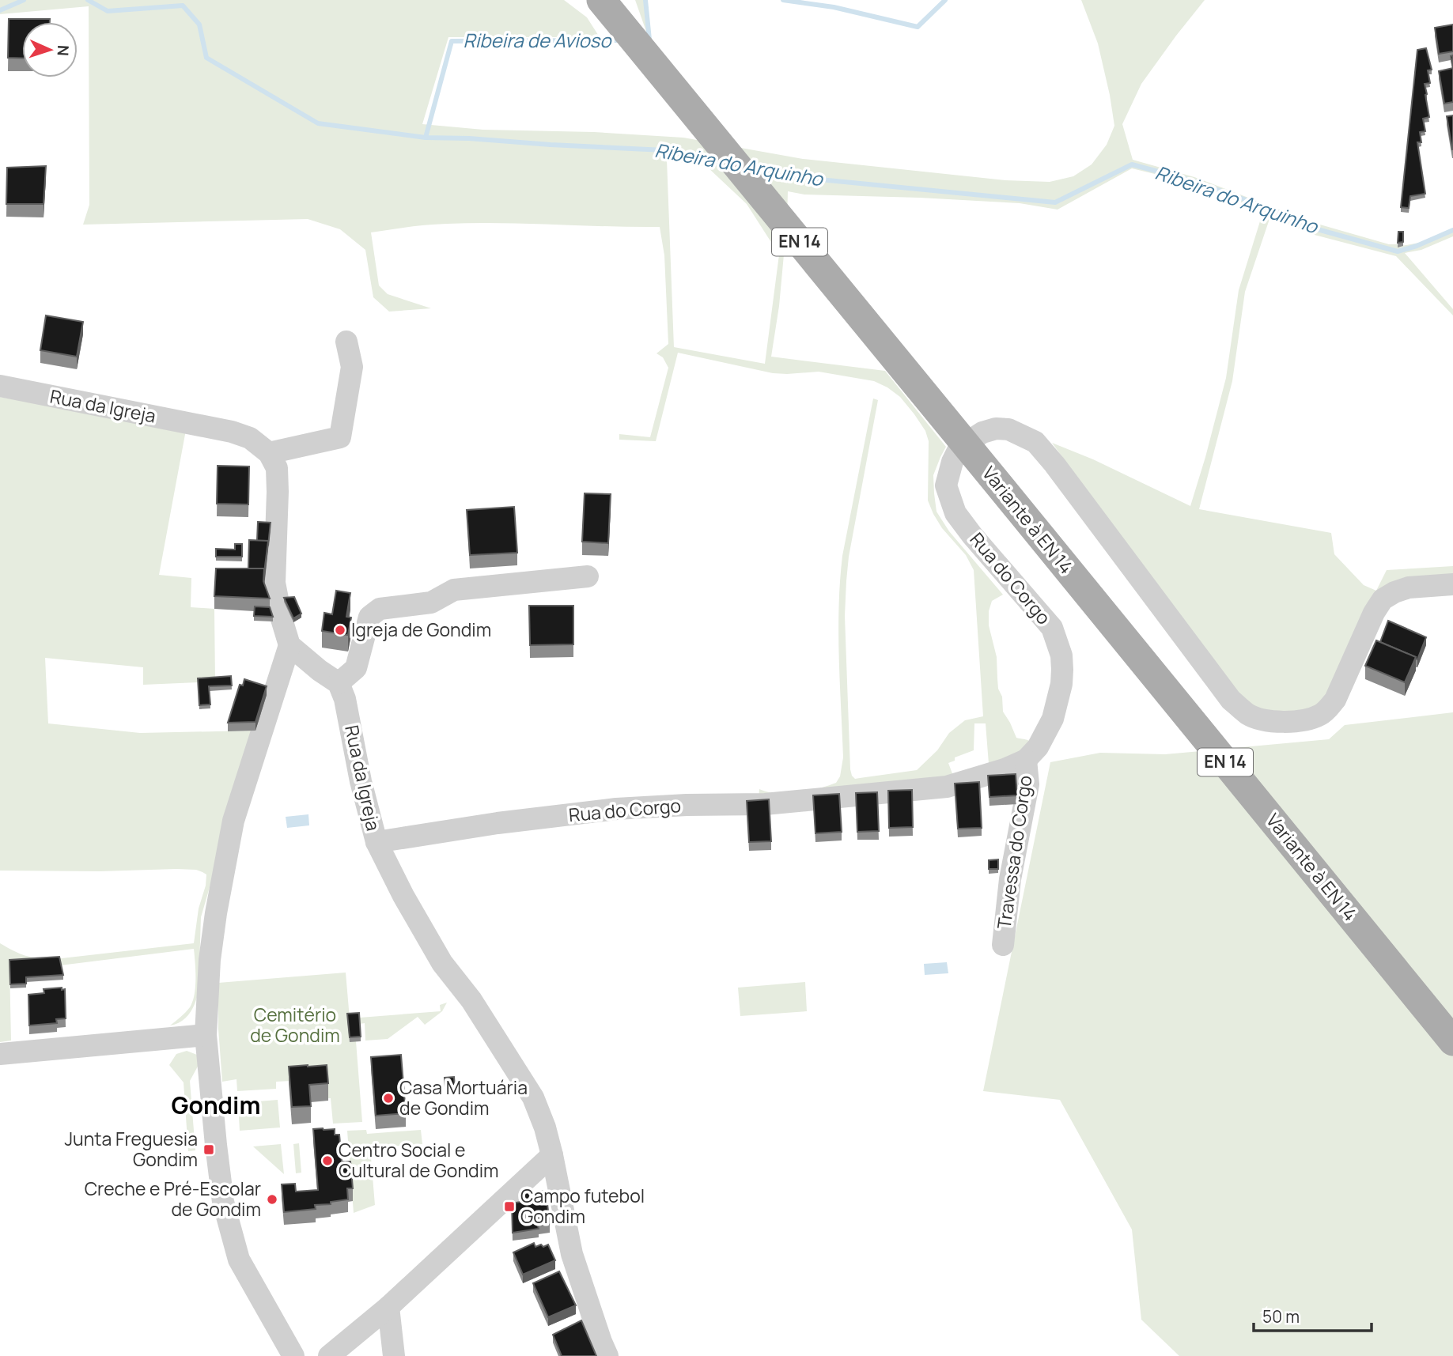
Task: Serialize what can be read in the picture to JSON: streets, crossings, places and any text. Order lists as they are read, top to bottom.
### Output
{
  "streets": {
    "main road": ["EN 14", "Variante à EN 14"],
    "street": ["Rua da Igreja", "Rua do Corgo", "Travessa do Corgo"]
  },
  "crossings": [
    ["Rua da Igreja", "Rua do Corgo"],
    ["Rua do Corgo", "Travessa do Corgo"]
  ],
  "districts": ["Gondim"],
  "water": ["Ribeira de Avioso", "Ribeira do Arquinho"],
  "parks": ["Cemitério de Gondim"],
  "places": {
    "other": [
      "Igreja de Gondim",
      "Casa Mortuária de Gondim",
      "Centro Social e Cultural de Gondim",
      "Creche e Pré-Escolar de Gondim"
    ],
    "transit": ["Junta Freguesia Gondim", "Campo futebol Gondim"]
  },
  "scale_bar": "50 m",
  "north": "right"
}
